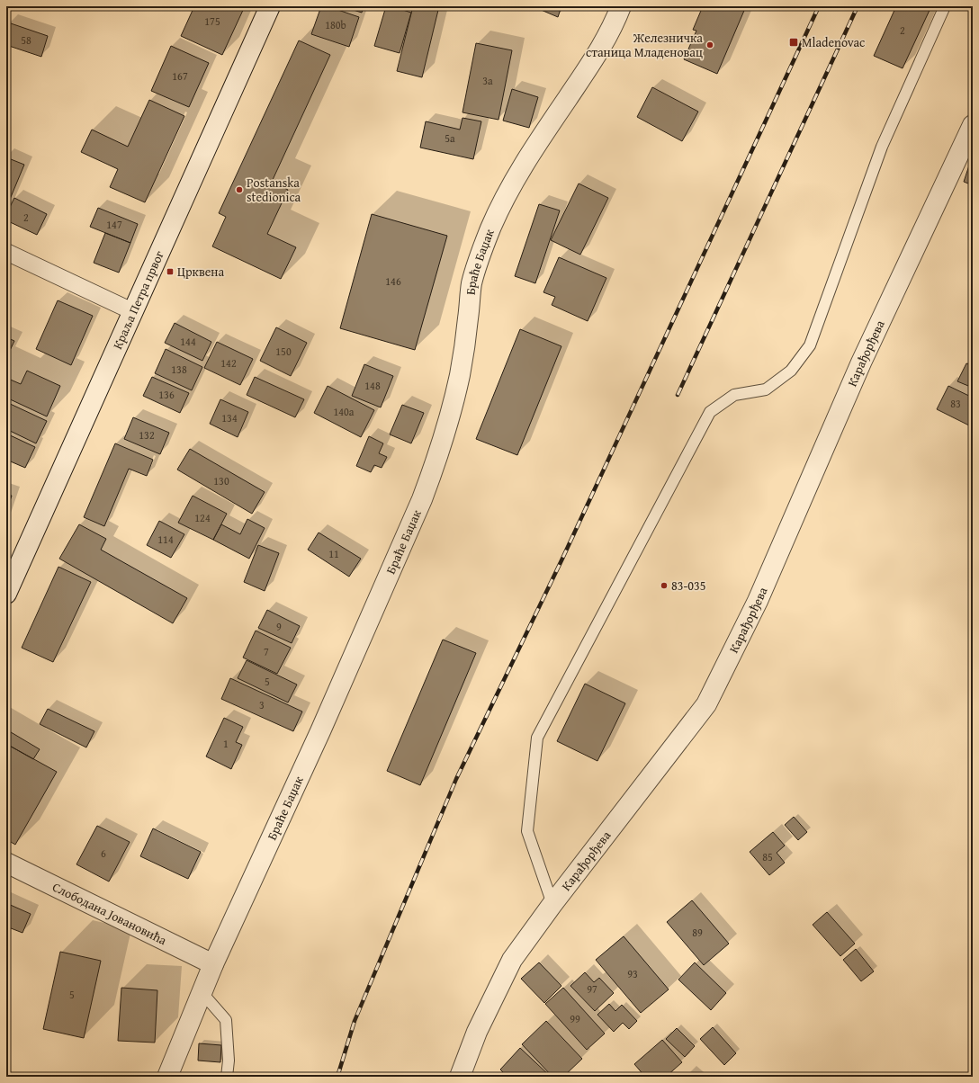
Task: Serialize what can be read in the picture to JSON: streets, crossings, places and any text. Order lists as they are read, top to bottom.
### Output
{
  "streets": {
    "street": [
      "Браће Баџак",
      "Краља Петра првог",
      "Карађорђева",
      "Слободана Јовановића"
    ]
  },
  "crossings": [
    ["Браће Баџак", "Слободана Јовановића"]
  ],
  "places": {
    "transit": ["Mladenovac", "Црквена"],
    "other": ["Железничка станица Младеновац", "Postanska stedionica", "83-035"]
  },
  "house_numbers": [
    "175",
    "180b",
    "2",
    "58",
    "167",
    "3a",
    "5a",
    "2",
    "147",
    "146",
    "144",
    "150",
    "142",
    "138",
    "148",
    "136",
    "83",
    "140a",
    "134",
    "132",
    "130",
    "124",
    "114",
    "11",
    "9",
    "7",
    "5",
    "3",
    "1",
    "6",
    "85",
    "89",
    "93",
    "97",
    "5",
    "99"
  ]
}
